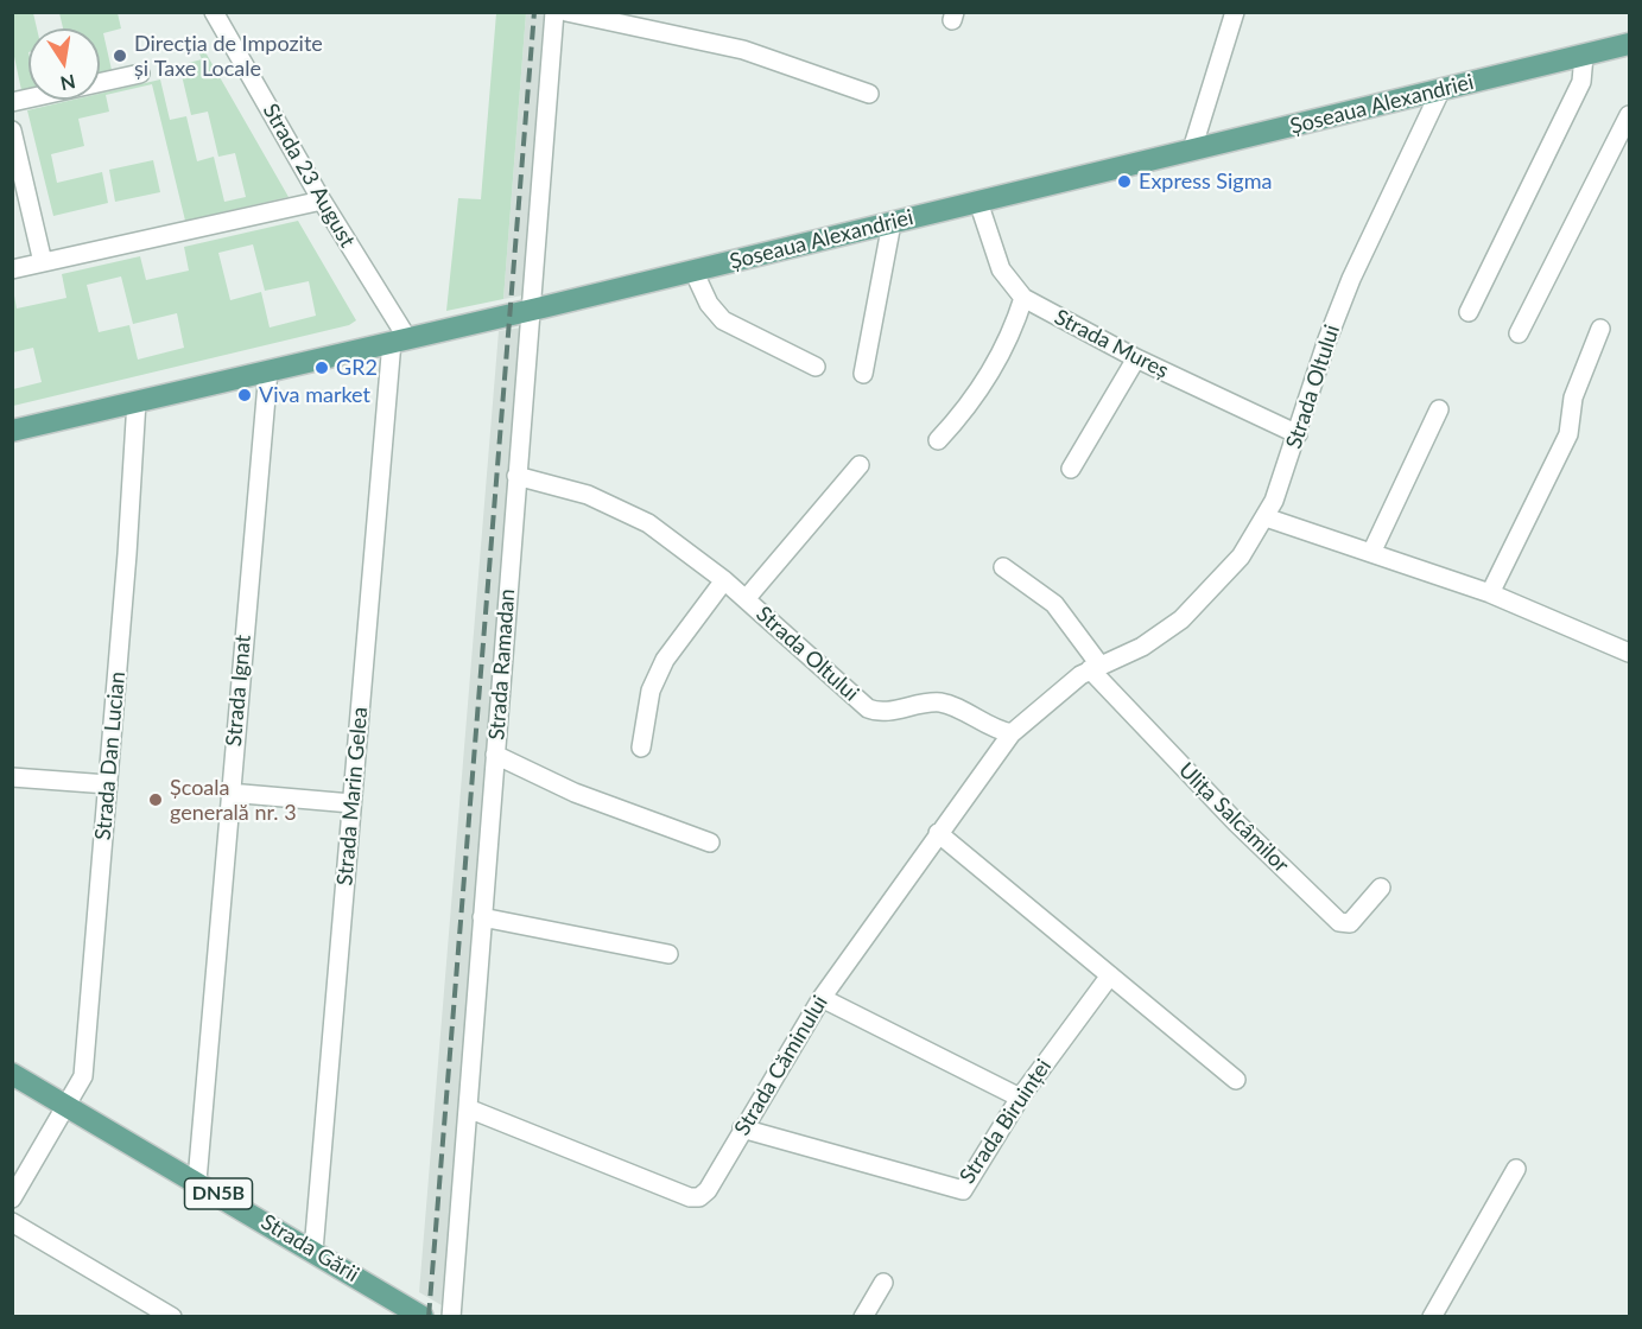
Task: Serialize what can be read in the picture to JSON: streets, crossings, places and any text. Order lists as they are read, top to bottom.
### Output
{
  "streets": {
    "main road": ["Șoseaua Alexandriei", "DN5B", "Strada Gării"],
    "street": [
      "Strada 23 August",
      "Strada Mureș",
      "Strada Oltului",
      "Strada Ramadan",
      "Strada Ignat",
      "Strada Dan Lucian",
      "Strada Marin Gelea",
      "Ulița Salcâmilor",
      "Strada Căminului",
      "Strada Biruinței"
    ]
  },
  "crossings": [
    ["Șoseaua Alexandriei", "Strada 23 August"],
    ["Șoseaua Alexandriei", "Strada Mureș"],
    ["Șoseaua Alexandriei", "Strada Oltului"],
    ["Șoseaua Alexandriei", "Strada Ramadan"],
    ["Șoseaua Alexandriei", "Strada Ignat"],
    ["Șoseaua Alexandriei", "Strada Dan Lucian"],
    ["Șoseaua Alexandriei", "Strada Marin Gelea"],
    ["Strada 23 August", "Strada Marin Gelea"],
    ["Strada Mureș", "Strada Oltului"],
    ["Strada Oltului", "Strada Ramadan"],
    ["Strada Oltului", "Ulița Salcâmilor"],
    ["Strada Oltului", "Strada Căminului"],
    ["Strada Ramadan", "Strada Căminului"],
    ["Strada Ignat", "Strada Gării"],
    ["Strada Dan Lucian", "Strada Gării"],
    ["Strada Marin Gelea", "Strada Gării"],
    ["Strada Căminului", "Strada Biruinței"]
  ],
  "places": [
    "Direcția de Impozite și Taxe Locale",
    "Express Sigma",
    "GR2",
    "Viva market",
    "Școala generală nr. 3"
  ],
  "north": "bottom"
}
